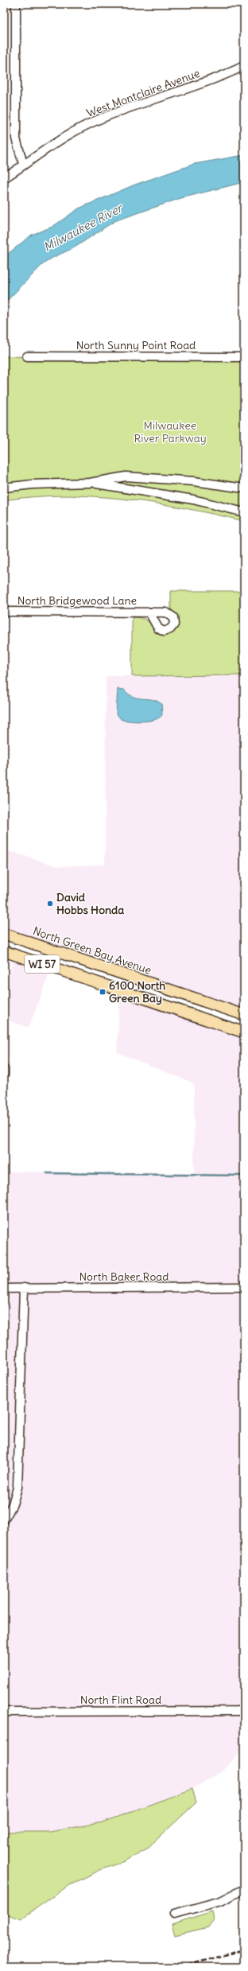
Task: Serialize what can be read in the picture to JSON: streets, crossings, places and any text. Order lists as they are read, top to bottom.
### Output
{
  "streets": {
    "main road": ["North Green Bay Avenue", "WI 57"],
    "street": [
      "West Montclaire Avenue",
      "North Sunny Point Road",
      "North Bridgewood Lane",
      "North Baker Road",
      "North Flint Road"
    ]
  },
  "water": ["Milwaukee River"],
  "parks": ["Milwaukee River Parkway"],
  "places": {
    "other": ["David Hobbs Honda"],
    "transit": ["6100 North Green Bay"]
  }
}
